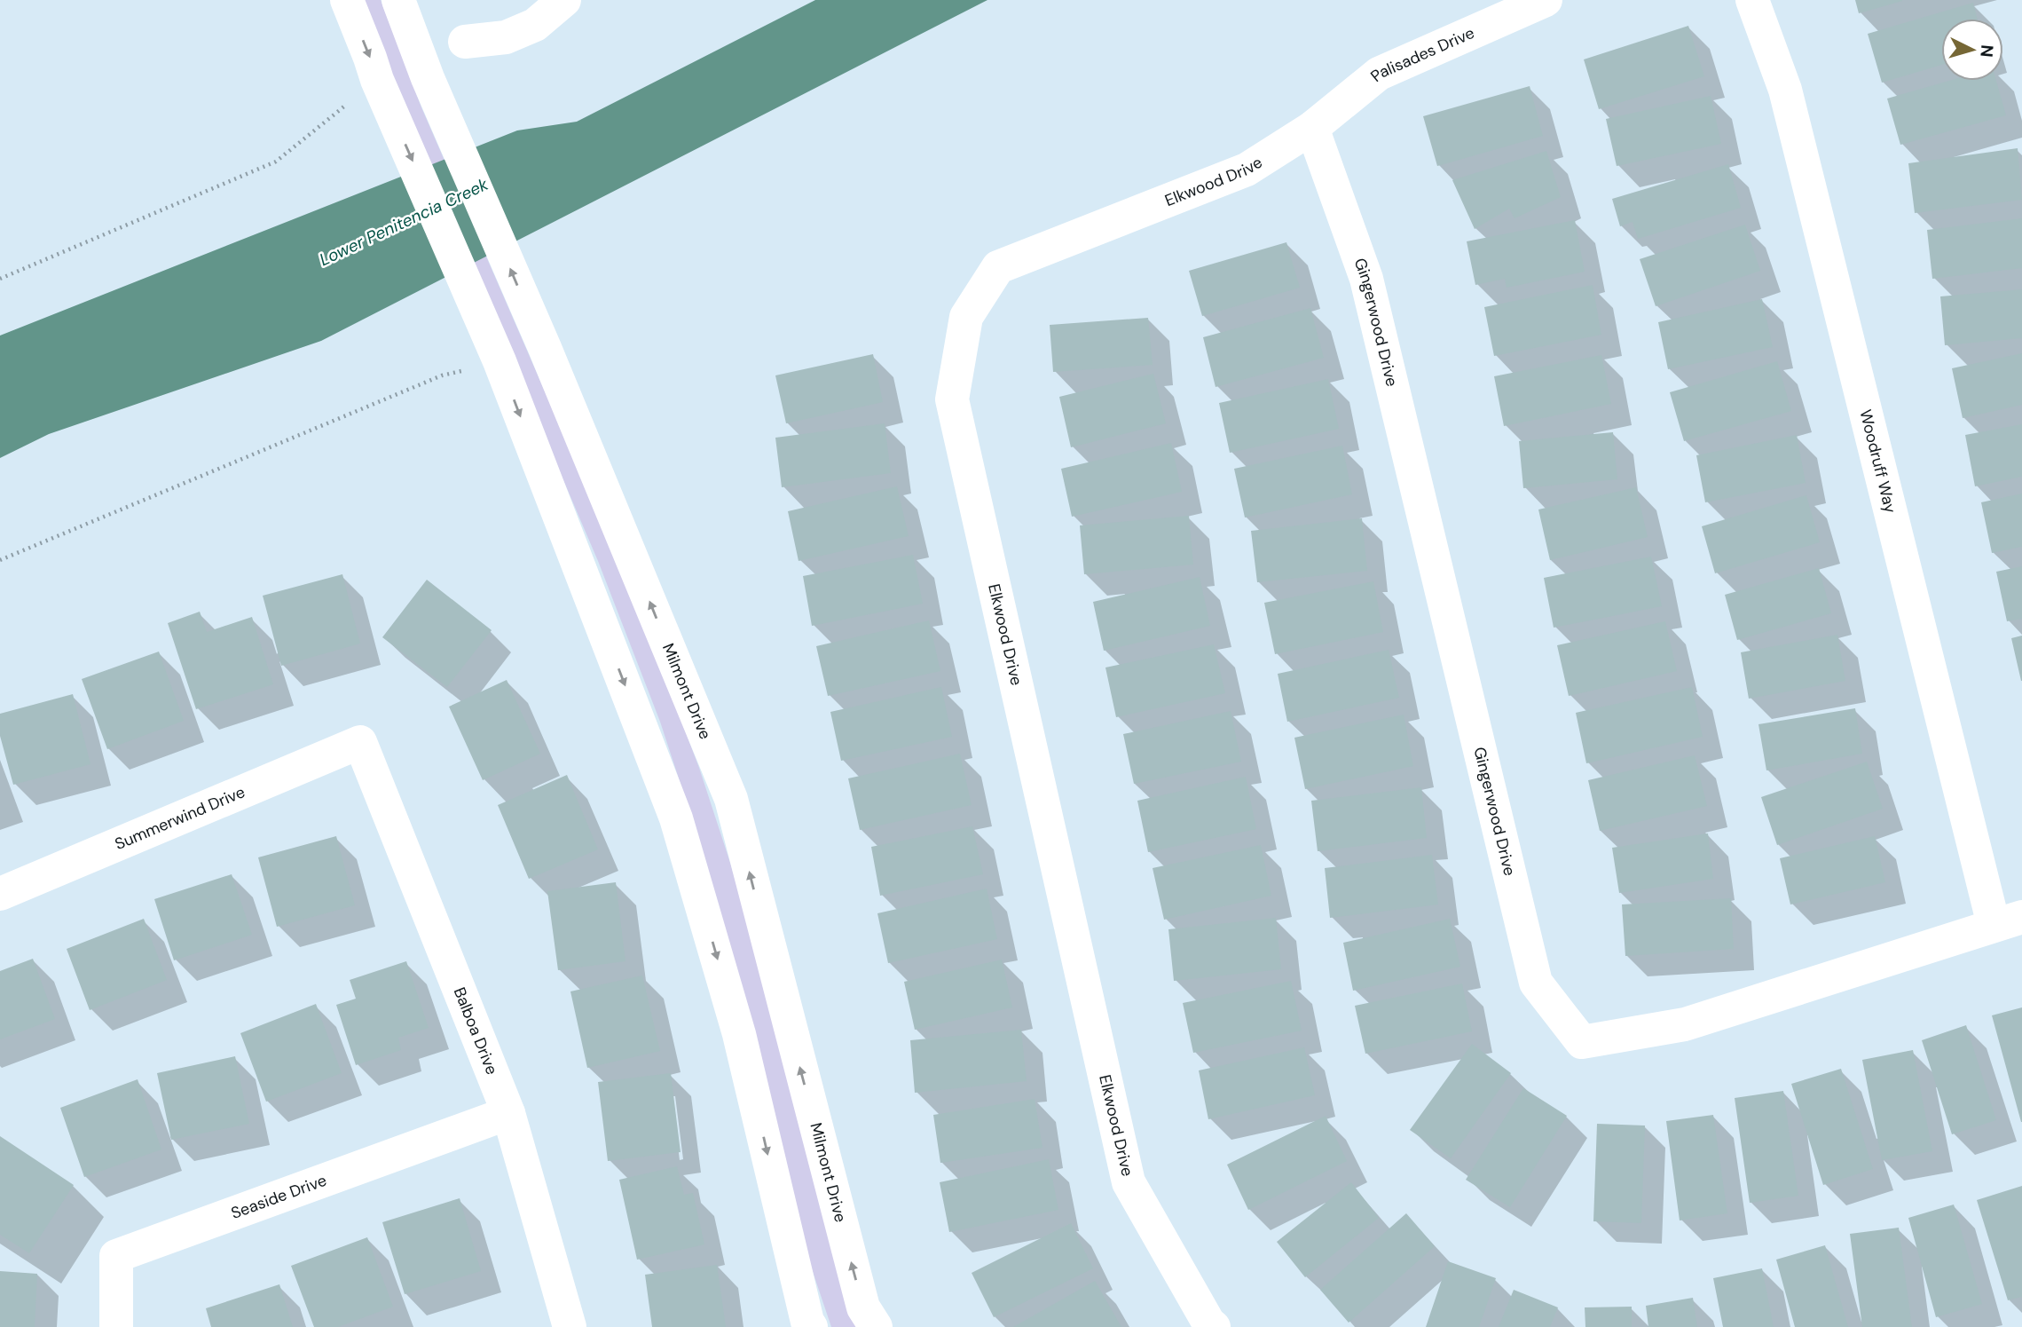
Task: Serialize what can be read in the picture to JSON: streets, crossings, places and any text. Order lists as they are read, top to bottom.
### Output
{
  "streets": {
    "street": [
      "Palisades Drive",
      "Elkwood Drive",
      "Gingerwood Drive",
      "Woodruff Way",
      "Milmont Drive",
      "Summerwind Drive",
      "Balboa Drive",
      "Seaside Drive"
    ]
  },
  "crossings": [
    ["Palisades Drive", "Elkwood Drive"],
    ["Palisades Drive", "Gingerwood Drive"],
    ["Elkwood Drive", "Gingerwood Drive"],
    ["Gingerwood Drive", "Woodruff Way"],
    ["Summerwind Drive", "Balboa Drive"],
    ["Balboa Drive", "Seaside Drive"]
  ],
  "water": ["Lower Penitencia Creek"],
  "north": "right"
}
